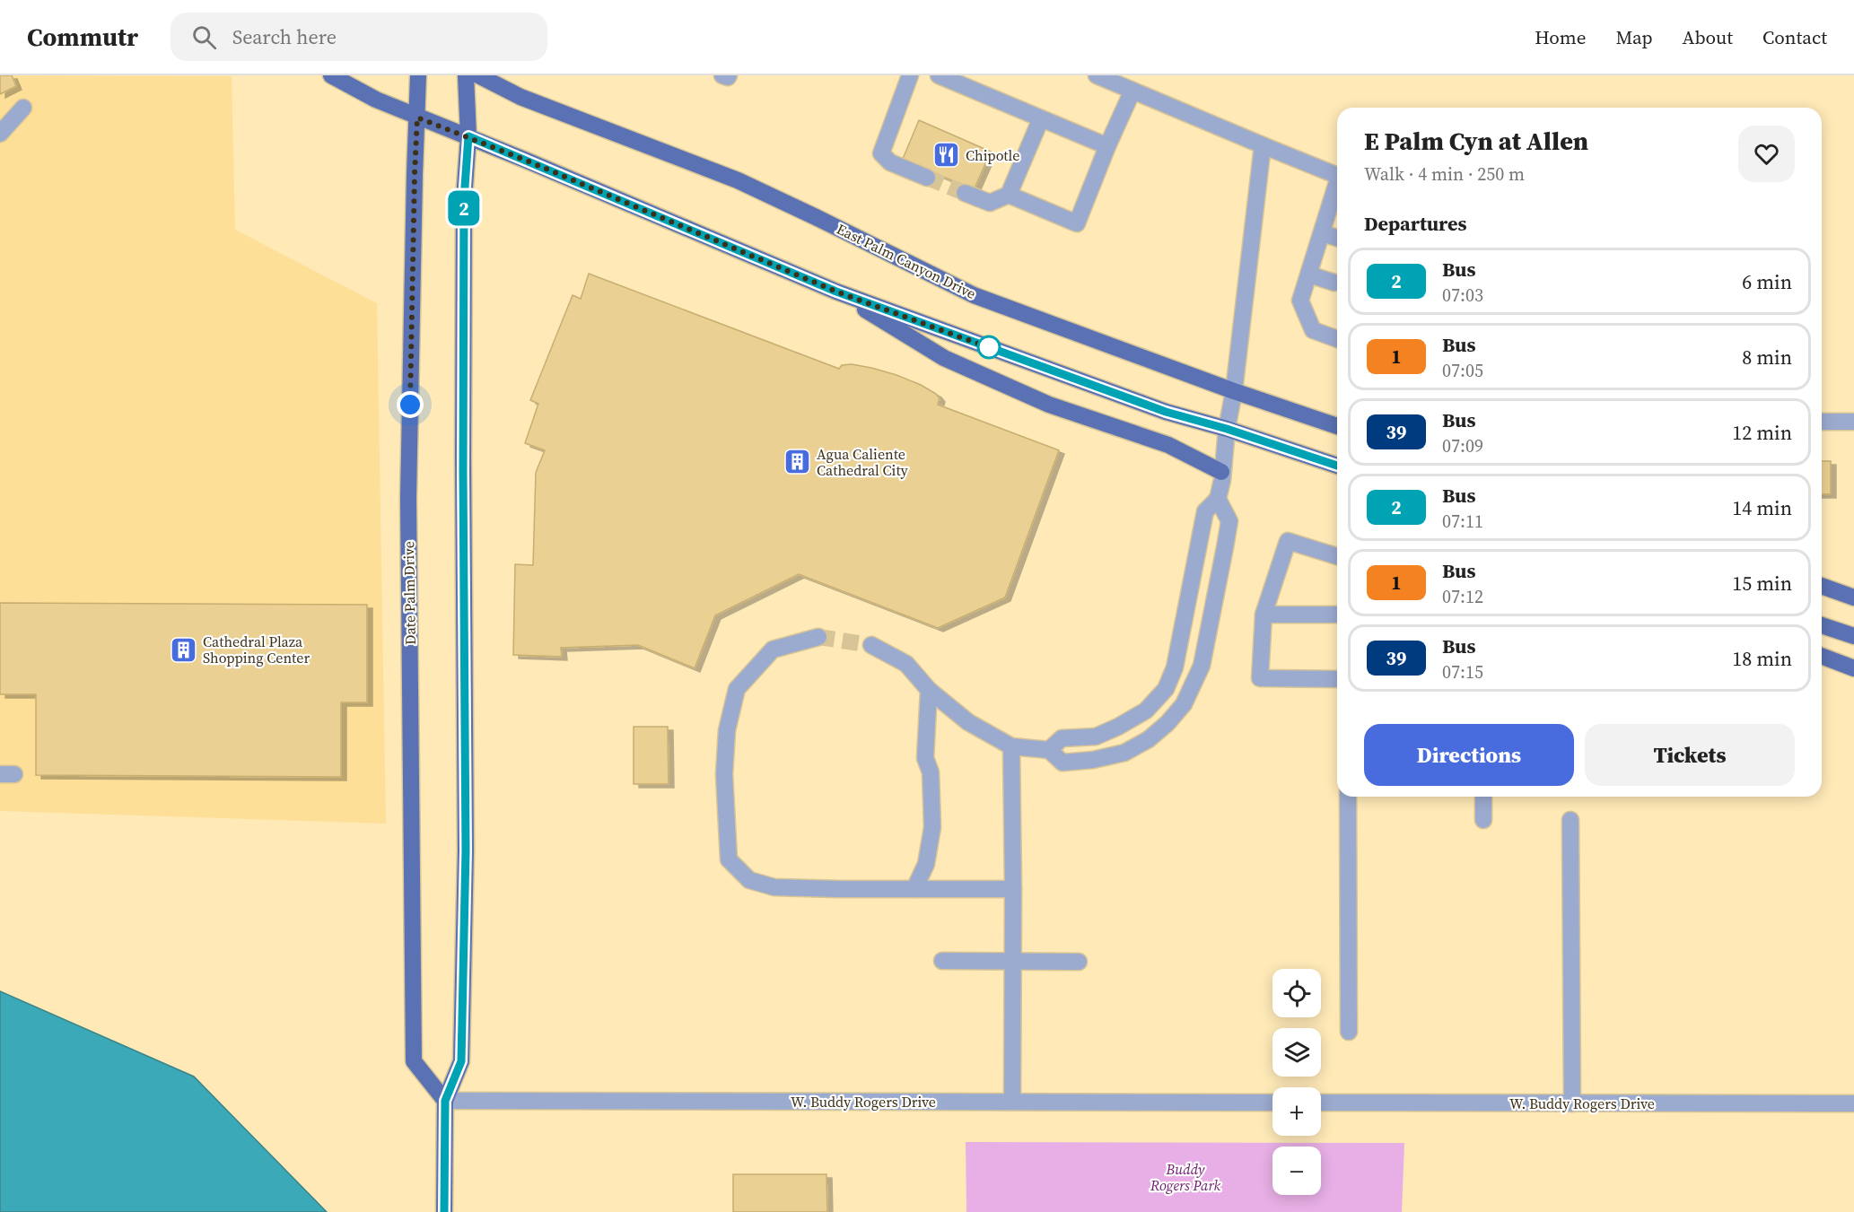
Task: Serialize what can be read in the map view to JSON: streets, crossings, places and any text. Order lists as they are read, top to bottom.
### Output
{
  "streets": {
    "main road": ["East Palm Canyon Drive", "Date Palm Drive"],
    "street": ["W. Buddy Rogers Drive"]
  },
  "crossings": [
    ["Date Palm Drive", "W. Buddy Rogers Drive"]
  ],
  "parks": ["Buddy Rogers Park"],
  "places": {
    "restaurant": ["Chipotle"],
    "building": ["Agua Caliente Cathedral City", "Cathedral Plaza Shopping Center"]
  },
  "lines": ["bus line 2"],
  "page": {
    "header": "Commutr",
    "search": "Search here",
    "nav": [
      "Home",
      "Map",
      "About",
      "Contact"
    ],
    "on_map": "2",
    "heading": [
      ["E Palm Cyn at Allen", "Walk · 4 min · 250 m"],
      "Departures"
    ],
    "list": [
      {
        "mark": "2",
        "name": "Bus",
        "note": "07:03",
        "value": "6 min"
      },
      {
        "mark": "1",
        "name": "Bus",
        "note": "07:05",
        "value": "8 min"
      },
      {
        "mark": "39",
        "name": "Bus",
        "note": "07:09",
        "value": "12 min"
      },
      {
        "mark": "2",
        "name": "Bus",
        "note": "07:11",
        "value": "14 min"
      },
      {
        "mark": "1",
        "name": "Bus",
        "note": "07:12",
        "value": "15 min"
      },
      {
        "mark": "39",
        "name": "Bus",
        "note": "07:15",
        "value": "18 min"
      }
    ],
    "buttons": ["Directions", "Tickets"],
    "map_buttons": ["+", "−"]
  }
}
